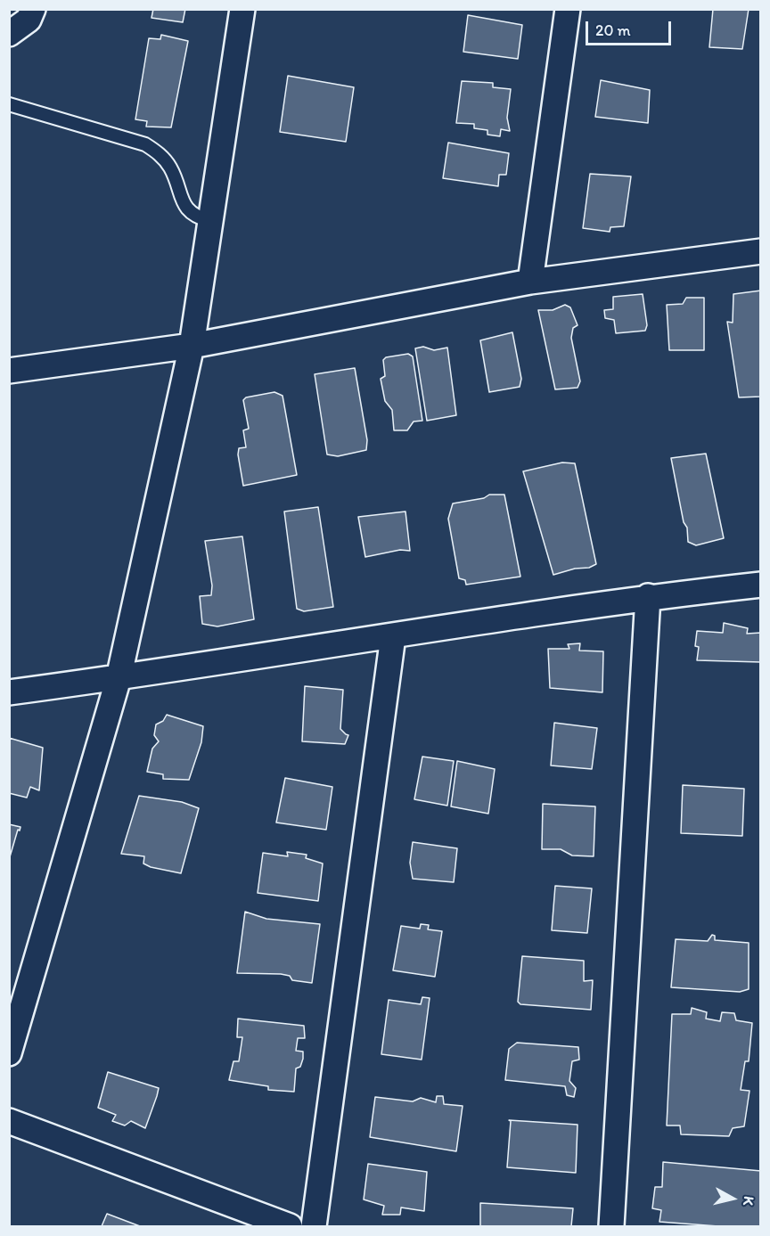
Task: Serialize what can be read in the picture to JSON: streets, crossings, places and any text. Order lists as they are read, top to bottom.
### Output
{
  "scale_bar": "20 m",
  "north": "right"
}
